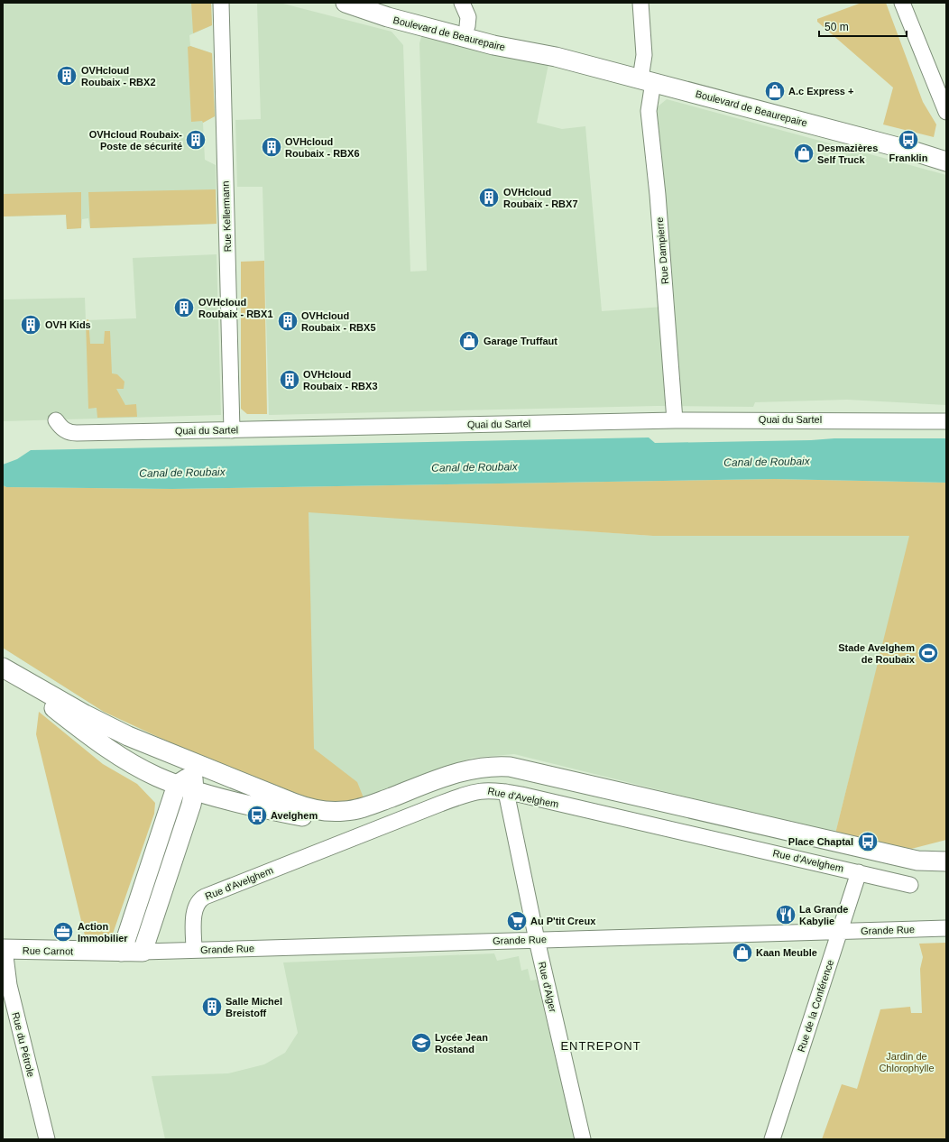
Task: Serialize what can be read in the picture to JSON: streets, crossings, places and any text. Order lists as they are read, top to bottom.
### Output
{
  "streets": {
    "main road": ["Boulevard de Beaurepaire", "Grande Rue", "Rue Carnot"],
    "street": [
      "Rue Kellermann",
      "Rue Dampierre",
      "Quai du Sartel",
      "Rue d'Avelghem",
      "Rue d'Alger",
      "Rue de la Conférence",
      "Rue du Pétrole"
    ]
  },
  "crossings": [
    ["Boulevard de Beaurepaire", "Rue Dampierre"],
    ["Rue Kellermann", "Quai du Sartel"],
    ["Rue Dampierre", "Quai du Sartel"],
    ["Rue d'Avelghem", "Grande Rue"],
    ["Rue d'Avelghem", "Rue d'Alger"],
    ["Rue d'Avelghem", "Rue de la Conférence"],
    ["Grande Rue", "Rue Carnot"],
    ["Grande Rue", "Rue d'Alger"],
    ["Grande Rue", "Rue de la Conférence"],
    ["Rue Carnot", "Rue du Pétrole"]
  ],
  "districts": ["ENTREPONT"],
  "water": ["Canal de Roubaix"],
  "parks": ["Jardin de Chlorophylle"],
  "places": {
    "building": [
      "OVHcloud Roubaix - RBX2",
      "OVHcloud Roubaix- Poste de sécurité",
      "OVHcloud Roubaix - RBX6",
      "OVHcloud Roubaix - RBX7",
      "OVHcloud Roubaix - RBX1",
      "OVHcloud Roubaix - RBX5",
      "OVH Kids",
      "OVHcloud Roubaix - RBX3",
      "Salle Michel Breistoff"
    ],
    "shop": [
      "A.c Express +",
      "Desmazières Self Truck",
      "Garage Truffaut",
      "Kaan Meuble"
    ],
    "bus stop": ["Franklin", "Avelghem", "Place Chaptal"],
    "sports": ["Stade Avelghem de Roubaix"],
    "restaurant": ["La Grande Kabylie"],
    "supermarket": ["Au P'tit Creux"],
    "office": ["Action Immobilier"],
    "school or university": ["Lycée Jean Rostand"]
  },
  "scale_bar": "50 m"
}
